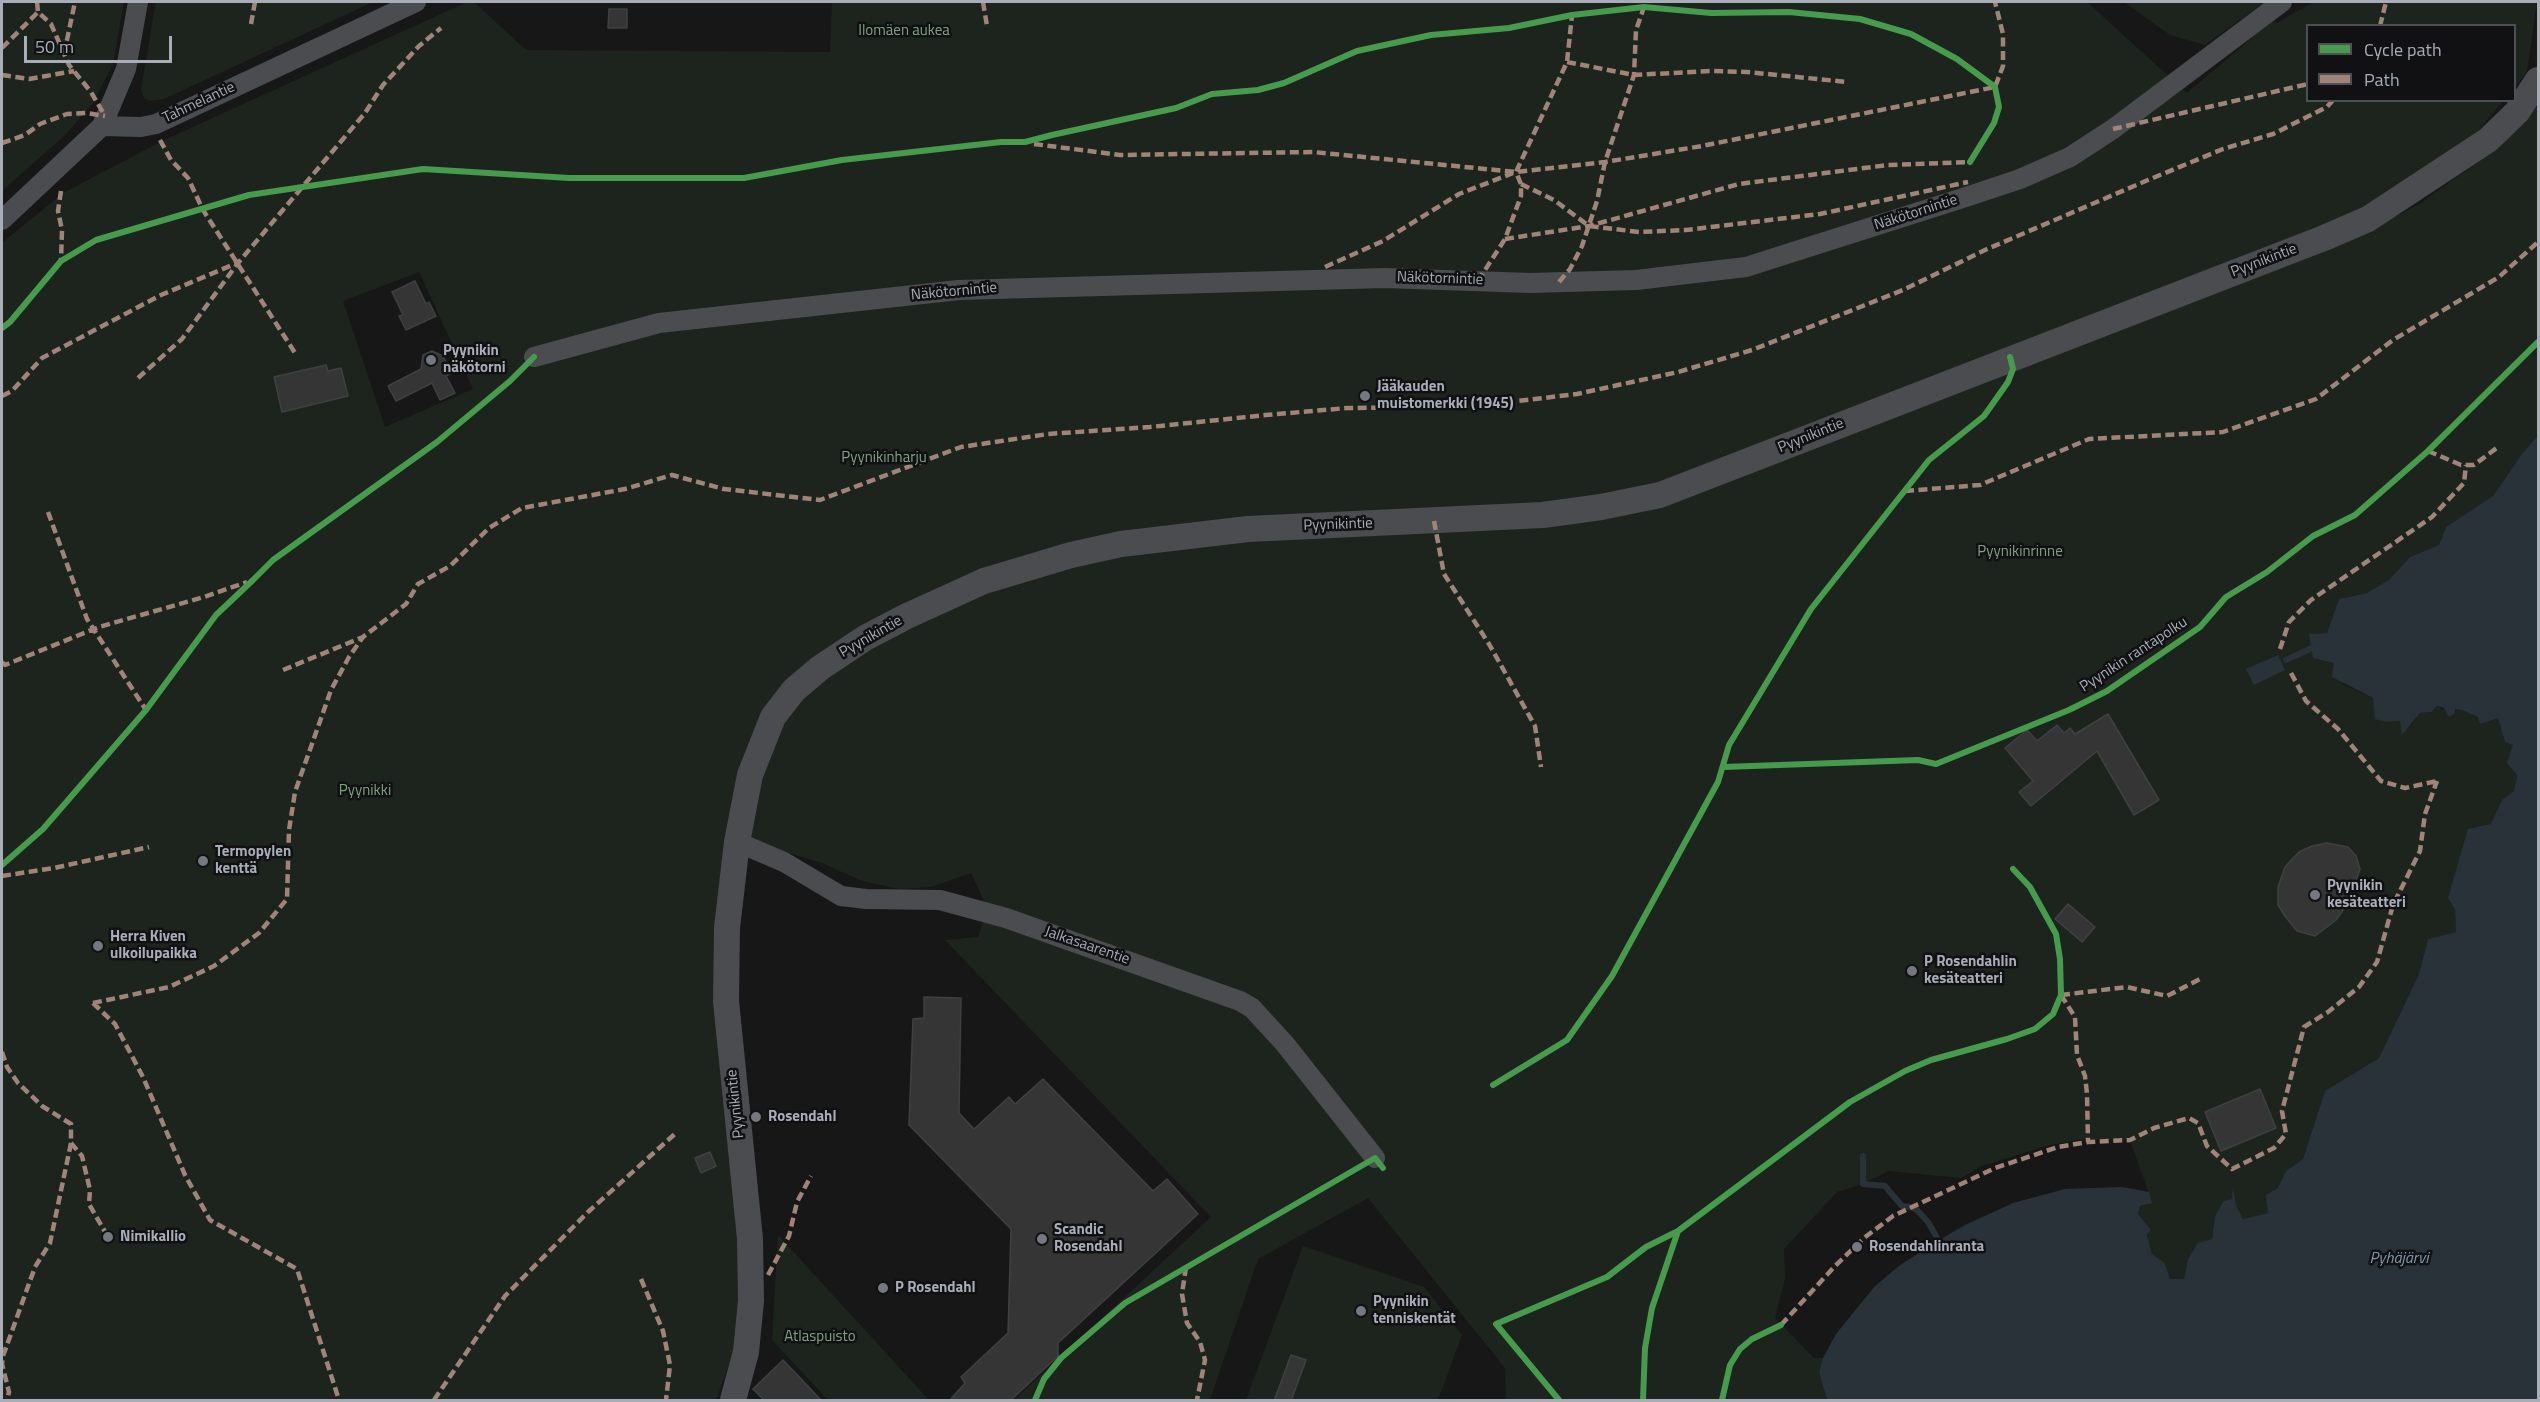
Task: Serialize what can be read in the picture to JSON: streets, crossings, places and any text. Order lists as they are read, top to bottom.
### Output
{
  "streets": {
    "street": [
      "Tahmelantie",
      "Näkötornintie",
      "Pyynikintie",
      "Jalkasaarentie"
    ],
    "cycle path": ["Pyynikin rantapolku"]
  },
  "crossings": [
    ["Pyynikintie", "Jalkasaarentie"]
  ],
  "water": ["Pyhäjärvi"],
  "parks": [
    "Ilomäen aukea",
    "Pyynikinharju",
    "Pyynikinrinne",
    "Pyynikki",
    "Atlaspuisto"
  ],
  "places": [
    "Pyynikin näkötorni",
    "Jääkauden muistomerkki (1945)",
    "Termopylen kenttä",
    "Pyynikin kesäteatteri",
    "Herra Kiven ulkoilupaikka",
    "P Rosendahlin kesäteatteri",
    "Rosendahl",
    "Nimikallio",
    "Scandic Rosendahl",
    "Rosendahlinranta",
    "P Rosendahl",
    "Pyynikin tenniskentät"
  ],
  "legend": ["Cycle path", "Path"],
  "scale_bar": "50 m"
}
